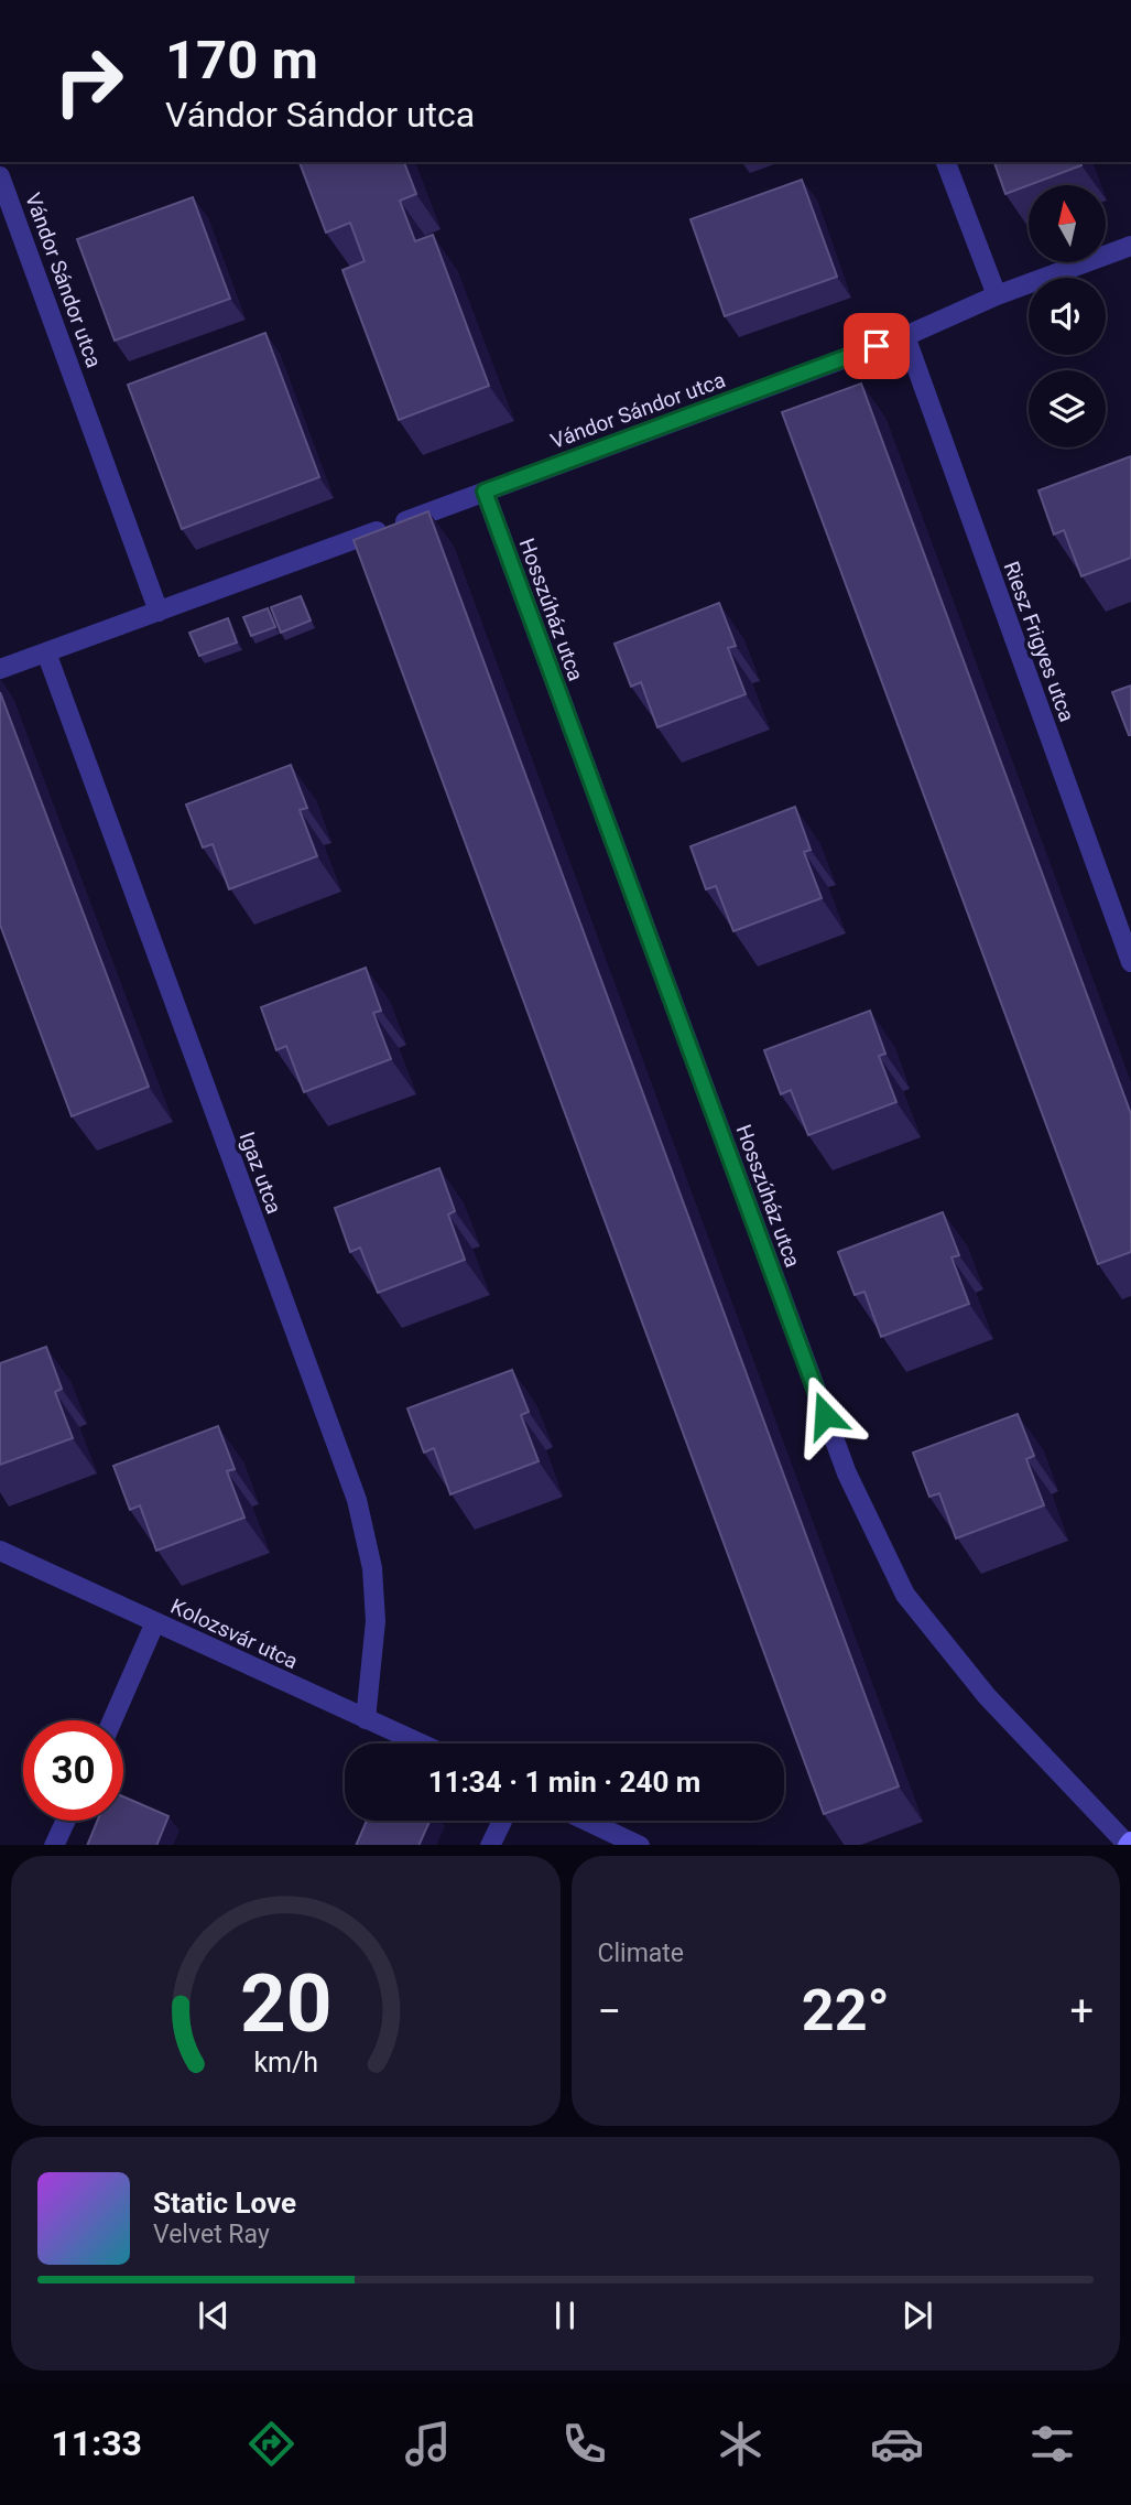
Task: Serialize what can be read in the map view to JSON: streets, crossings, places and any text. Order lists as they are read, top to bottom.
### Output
{
  "streets": {
    "street": [
      "Vándor Sándor utca",
      "Hosszúház utca",
      "Riesz Frigyes utca",
      "Igaz utca",
      "Kolozsvár utca"
    ]
  },
  "crossings": [
    ["Vándor Sándor utca", "Hosszúház utca"],
    ["Vándor Sándor utca", "Riesz Frigyes utca"],
    ["Vándor Sándor utca", "Igaz utca"],
    ["Igaz utca", "Kolozsvár utca"]
  ],
  "north": "top",
  "page": {
    "turn": ["170 m", "Vándor Sándor utca"],
    "limit": "30",
    "trip": "11:34 · 1 min · 240 m",
    "tile": "Climate",
    "heat": ["−", "22°", "+"],
    "song": ["Static Love", "Velvet Ray"],
    "tabs": "11:33",
    "gauge": ["20", "km/h"]
  }
}
